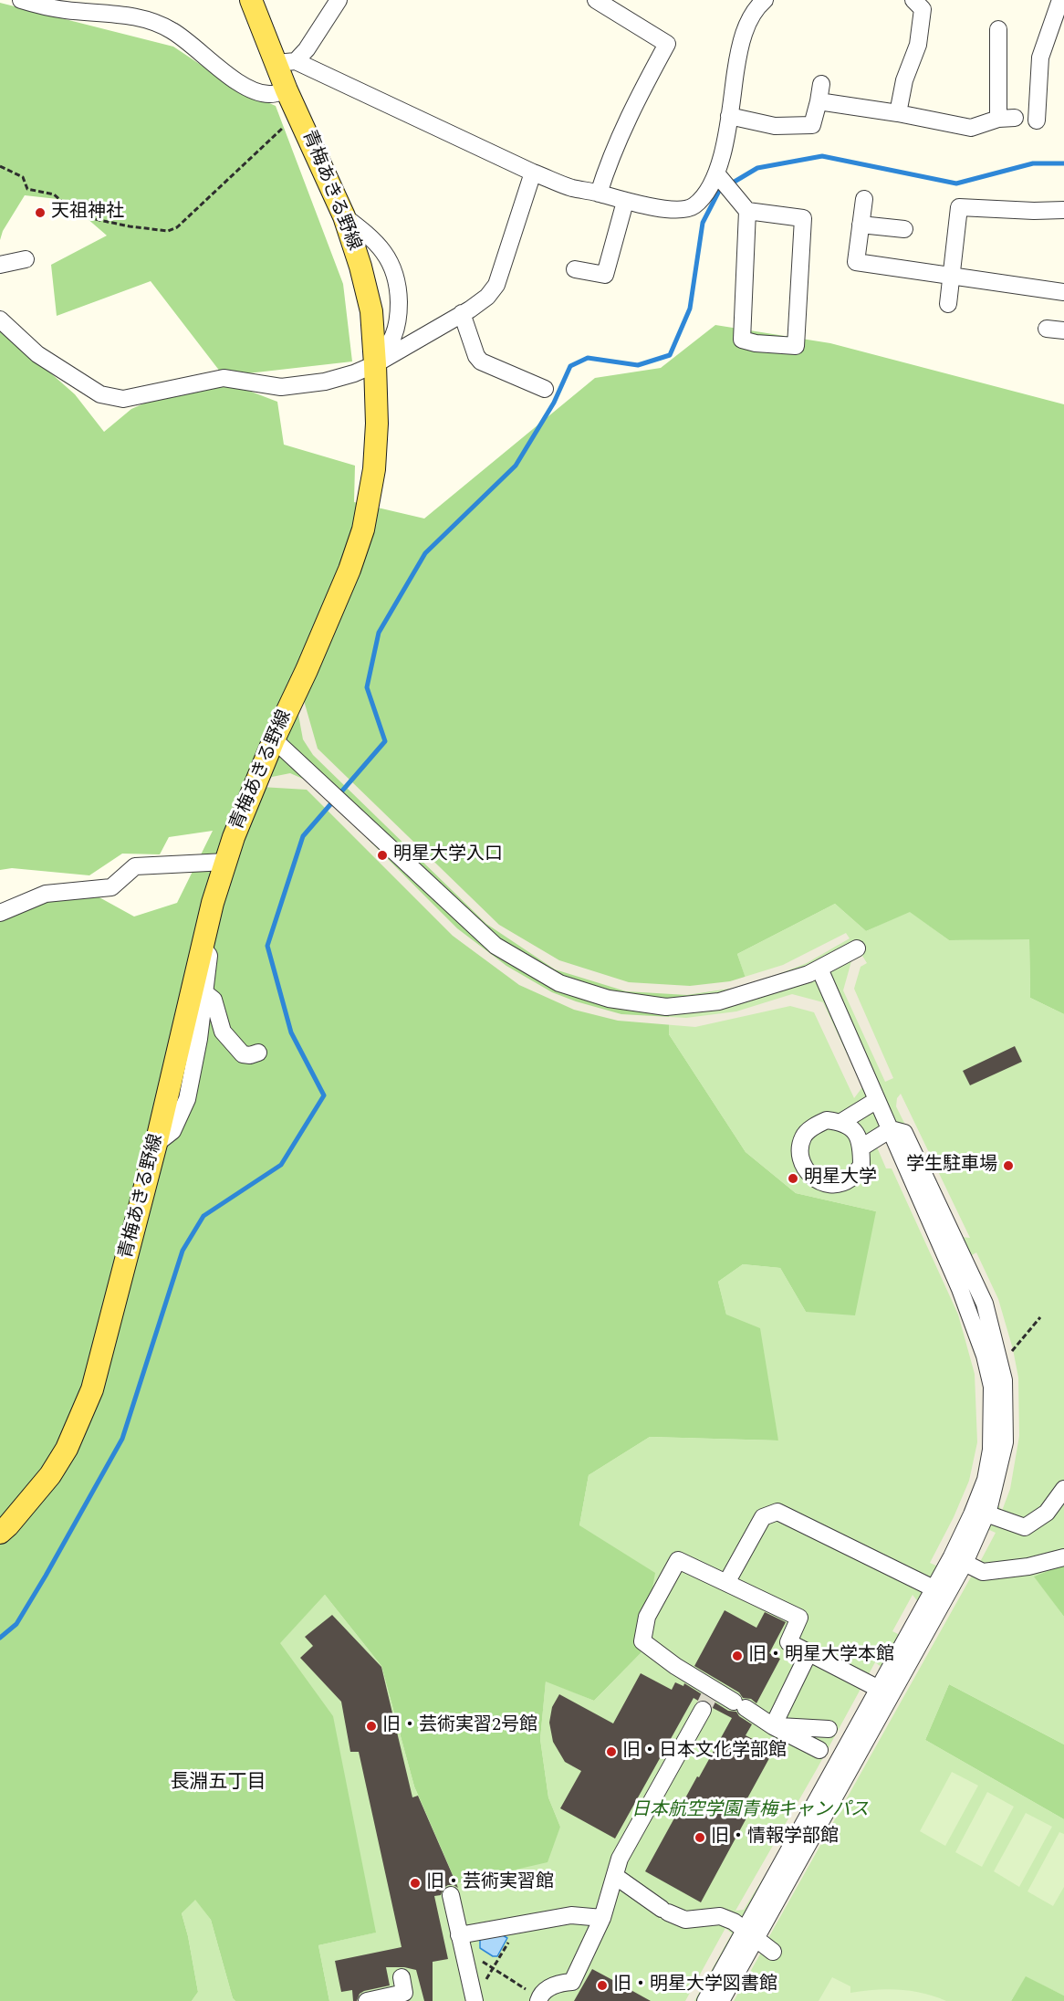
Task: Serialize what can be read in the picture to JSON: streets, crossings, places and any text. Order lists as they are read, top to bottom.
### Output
{
  "streets": {
    "main road": ["青梅あきる野線"]
  },
  "districts": ["長淵五丁目"],
  "parks": ["日本航空学園青梅キャンパス"],
  "places": [
    "天祖神社",
    "明星大学入口",
    "学生駐車場",
    "明星大学",
    "旧・明星大学本館",
    "旧・芸術実習2号館",
    "旧・日本文化学部館",
    "旧・情報学部館",
    "旧・芸術実習館",
    "旧・明星大学図書館"
  ]
}
